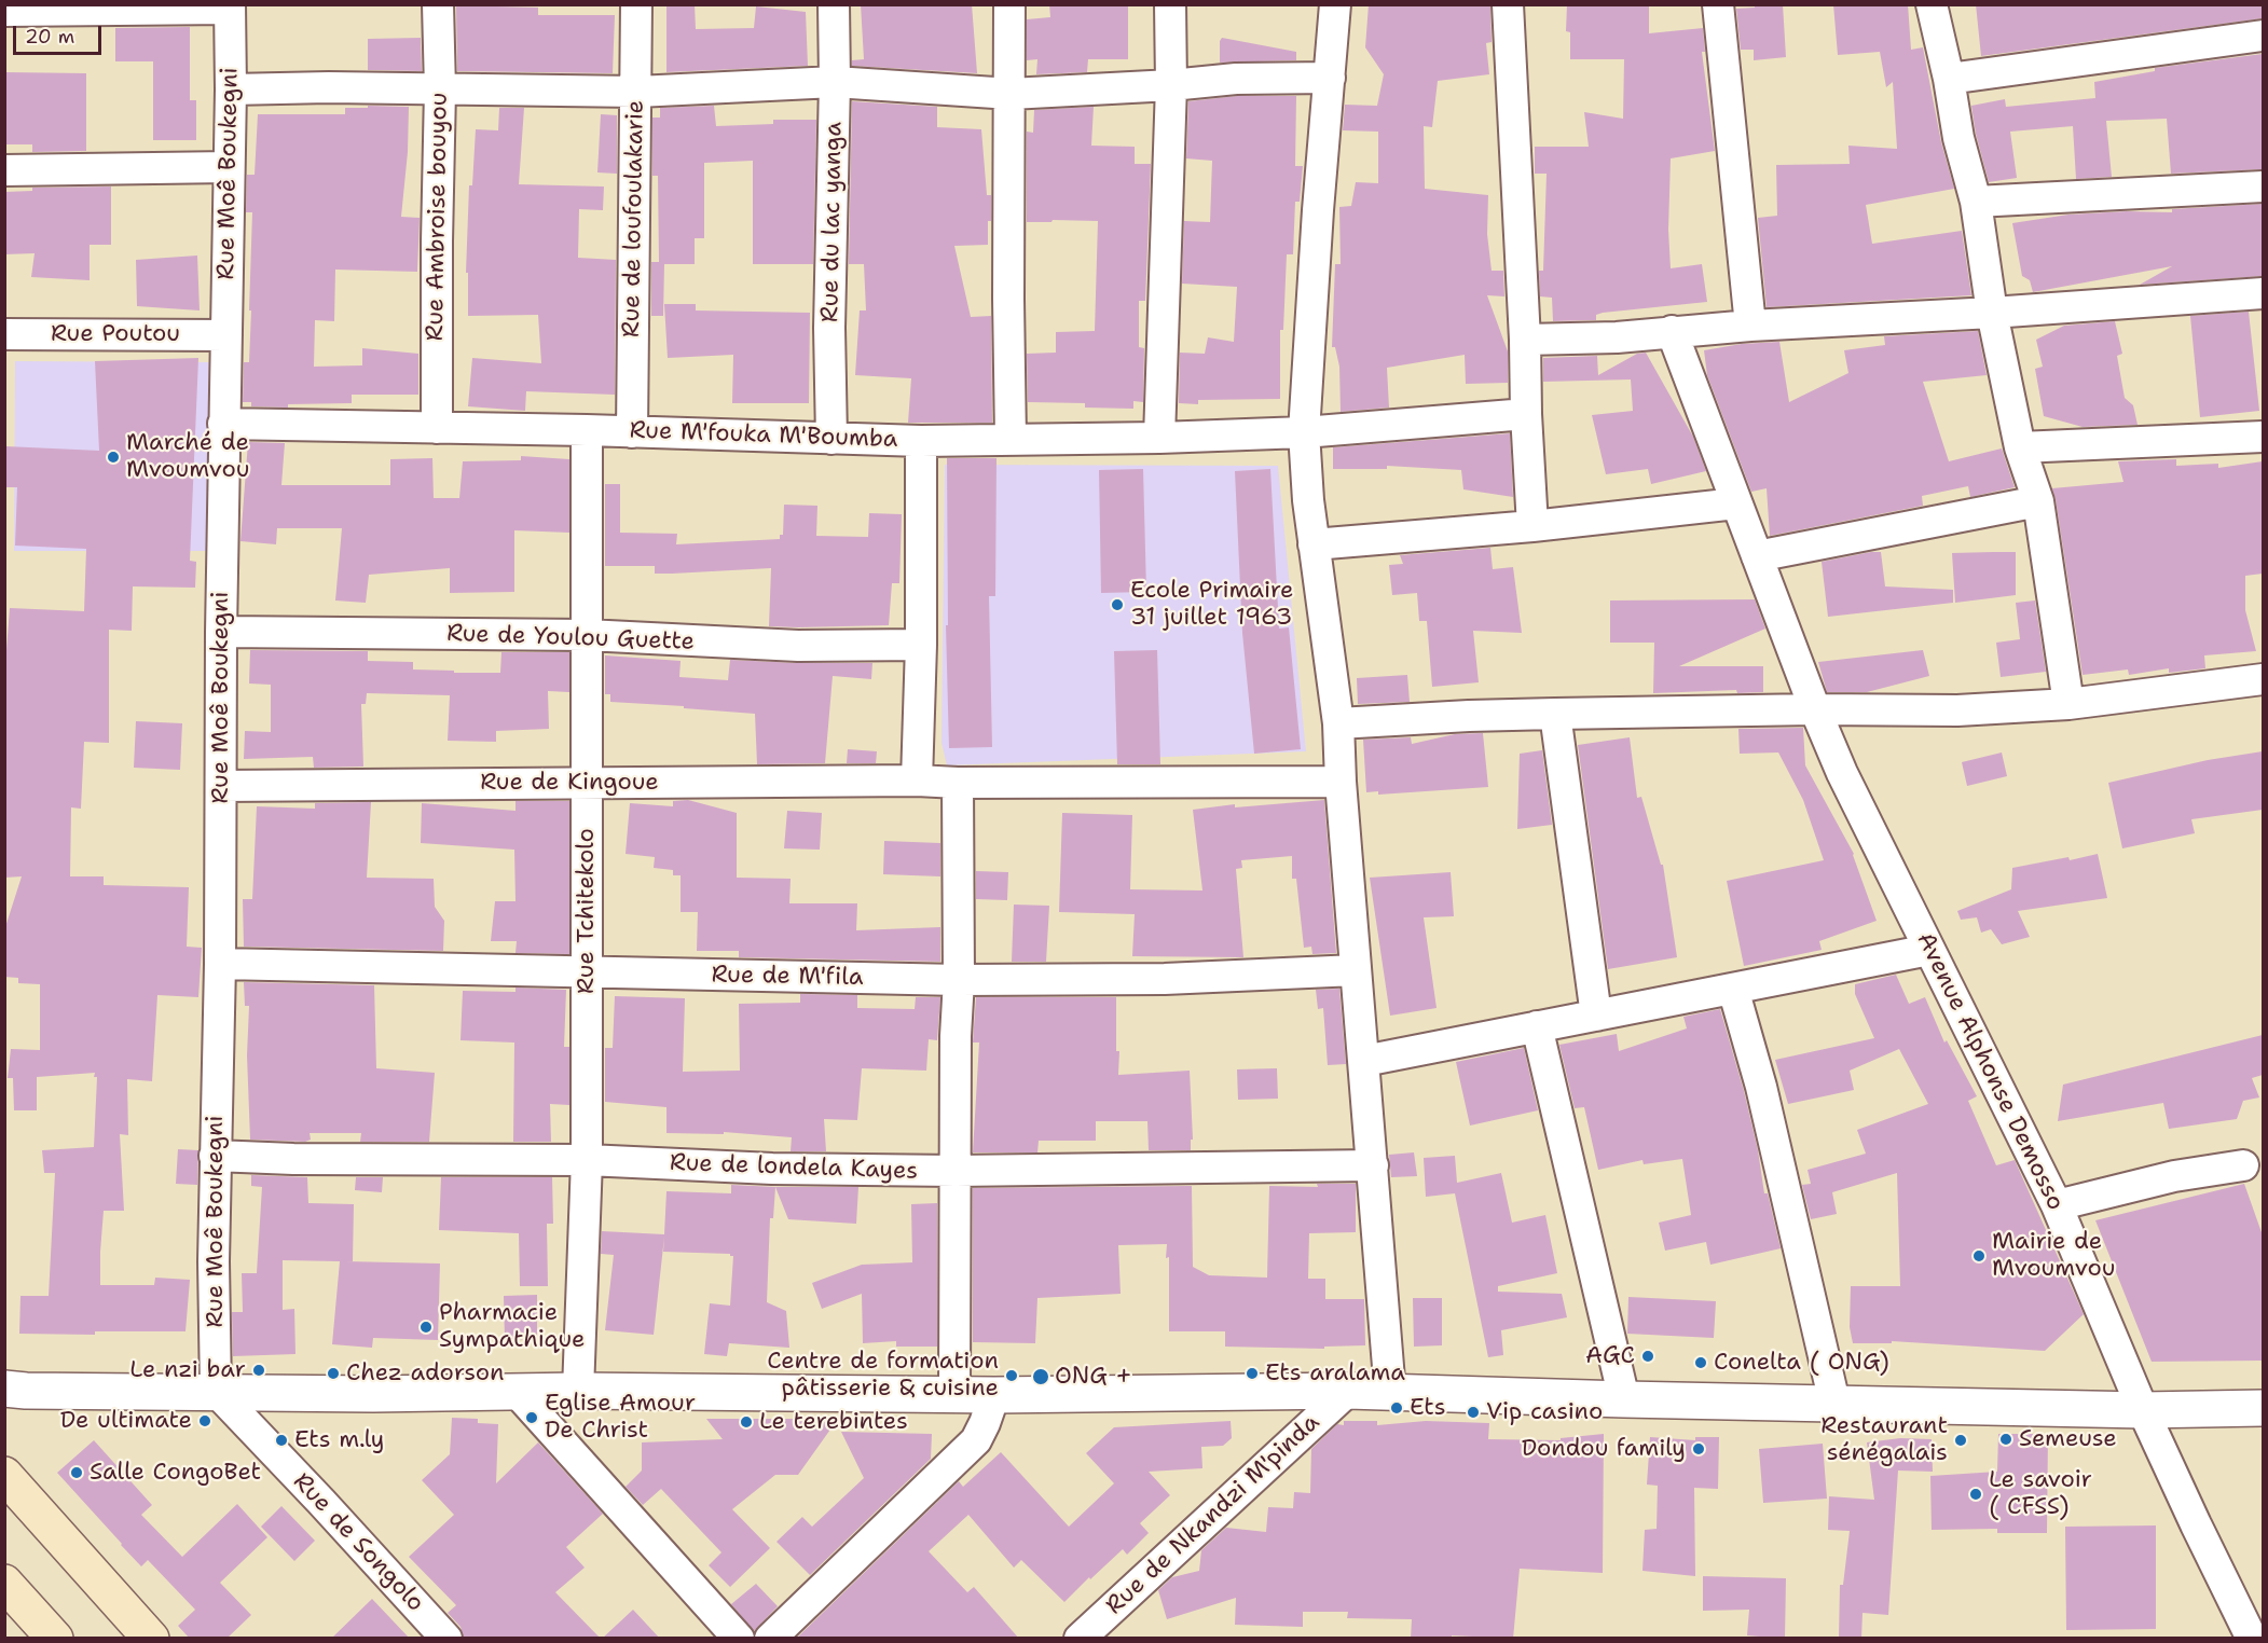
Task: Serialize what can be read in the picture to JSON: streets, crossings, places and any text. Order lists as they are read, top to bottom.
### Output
{
  "streets": {
    "street": [
      "Rue Moê Boukegni",
      "Rue Ambroise bouyou",
      "Rue de loufoulakarie",
      "Rue du lac yanga",
      "Rue Poutou",
      "Rue M'fouka M'Boumba",
      "Rue de Youlou Guette",
      "Rue de Kingoue",
      "Rue Tchitekolo",
      "Rue de M'fila",
      "Avenue Alphonse Demosso",
      "Rue de londela Kayes",
      "Rue de Nkandzi M'pinda",
      "Rue de Songolo"
    ]
  },
  "crossings": [
    ["Rue Moê Boukegni", "Rue Poutou"],
    ["Rue Moê Boukegni", "Rue M'fouka M'Boumba"],
    ["Rue Moê Boukegni", "Rue de Youlou Guette"],
    ["Rue Moê Boukegni", "Rue de Kingoue"],
    ["Rue Moê Boukegni", "Rue de M'fila"],
    ["Rue Moê Boukegni", "Rue de londela Kayes"],
    ["Rue Moê Boukegni", "Rue de Songolo"],
    ["Rue Ambroise bouyou", "Rue M'fouka M'Boumba"],
    ["Rue de loufoulakarie", "Rue M'fouka M'Boumba"],
    ["Rue du lac yanga", "Rue M'fouka M'Boumba"],
    ["Rue M'fouka M'Boumba", "Rue Tchitekolo"],
    ["Rue de Youlou Guette", "Rue Tchitekolo"],
    ["Rue de Kingoue", "Rue Tchitekolo"],
    ["Rue Tchitekolo", "Rue de M'fila"],
    ["Rue Tchitekolo", "Rue de londela Kayes"]
  ],
  "places": [
    "Marché de Mvoumvou",
    "Ecole Primaire 31 juillet 1963",
    "Mairie de Mvoumvou",
    "Pharmacie Sympathique",
    "AGC",
    "Conelta ( ONG)",
    "Le nzi bar",
    "Chez adorson",
    "Ets aralama",
    "Centre de formation pâtisserie & cuisine",
    "ONG +",
    "Ets",
    "Vip casino",
    "Eglise Amour De Christ",
    "De ultimate",
    "Le terebintes",
    "Semeuse",
    "Ets m.ly",
    "Restaurant sénégalais",
    "Dondou family",
    "Salle CongoBet",
    "Le savoir ( CFSS)"
  ],
  "scale_bar": "20 m"
}
